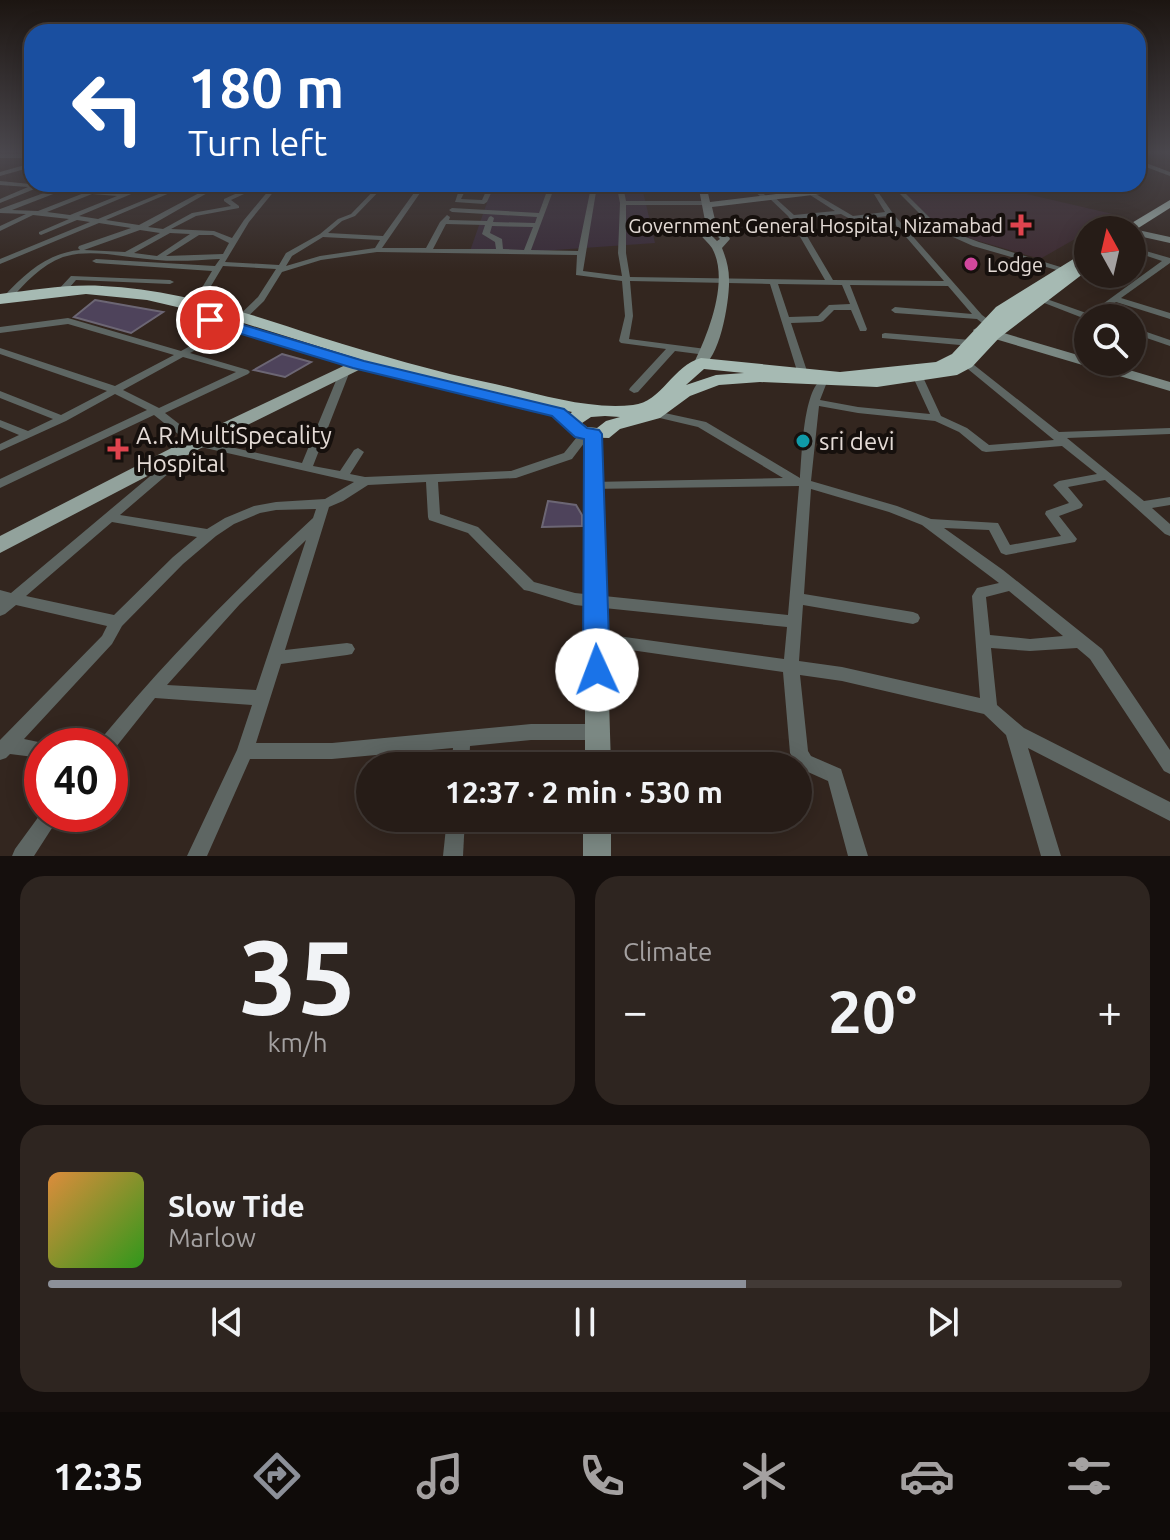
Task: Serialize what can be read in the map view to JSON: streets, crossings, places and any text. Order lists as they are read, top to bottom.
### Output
{
  "places": {
    "health": ["Government General Hospital, Nizamabad", "A.R.MultiSpecality Hospital"],
    "other": ["Lodge", "sri devi"]
  },
  "north": "top",
  "page": {
    "turn": ["180 m", "Turn left"],
    "limit": "40",
    "trip": "12:37 · 2 min · 530 m",
    "tile": [
      ["35", "km/h"],
      "Climate"
    ],
    "heat": ["−", "20°", "+"],
    "song": ["Slow Tide", "Marlow"],
    "tabs": "12:35"
  }
}
